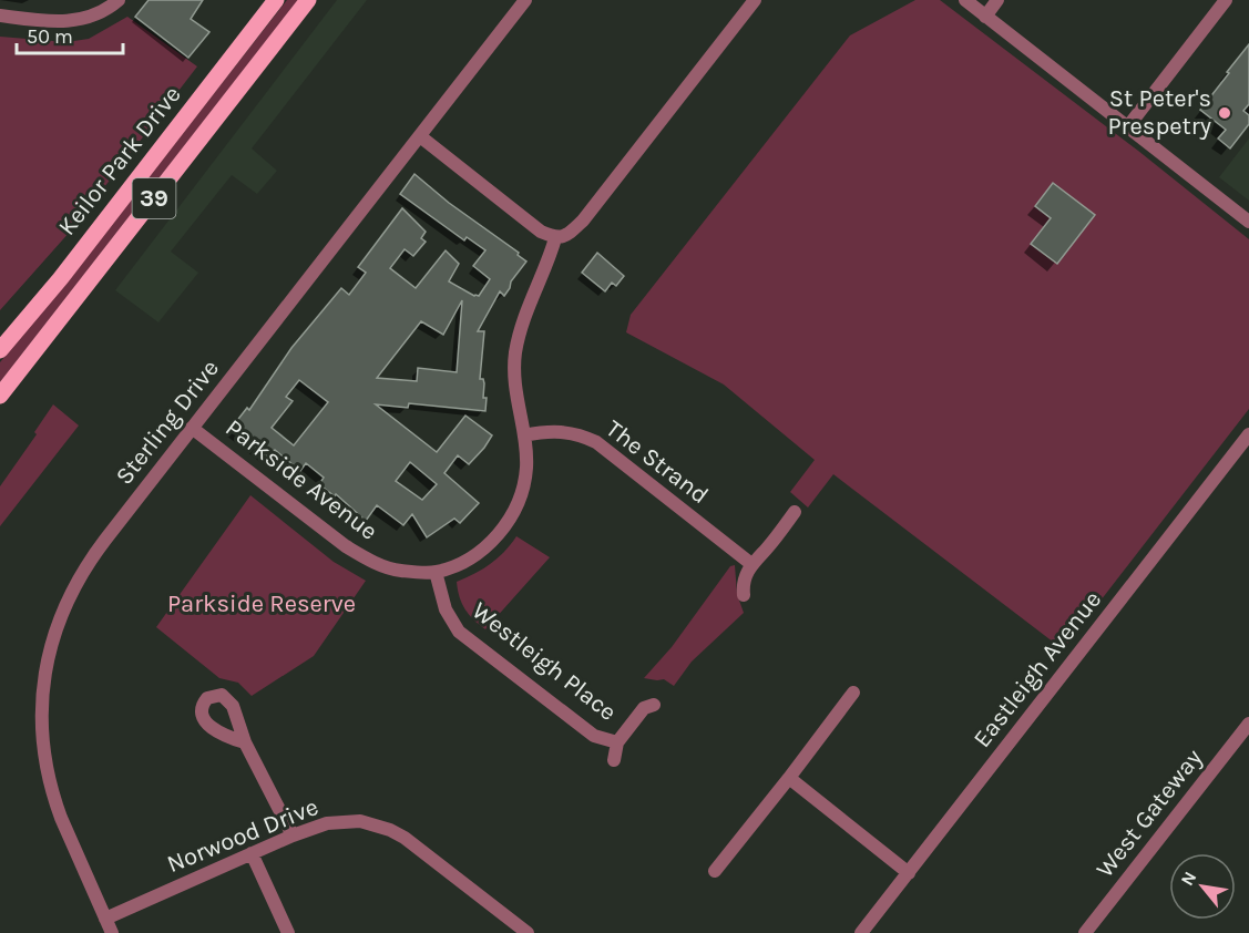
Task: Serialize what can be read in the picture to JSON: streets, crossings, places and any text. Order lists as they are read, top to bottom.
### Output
{
  "streets": {
    "main road": ["Keilor Park Drive", "39"],
    "street": [
      "Sterling Drive",
      "The Strand",
      "Parkside Avenue",
      "Westleigh Place",
      "Eastleigh Avenue",
      "West Gateway",
      "Norwood Drive"
    ]
  },
  "crossings": [
    ["Sterling Drive", "Parkside Avenue"],
    ["Sterling Drive", "Norwood Drive"],
    ["The Strand", "Parkside Avenue"],
    ["Parkside Avenue", "Westleigh Place"]
  ],
  "parks": ["Parkside Reserve"],
  "places": ["St Peter's Prespetry"],
  "scale_bar": "50 m",
  "north": "top left"
}
